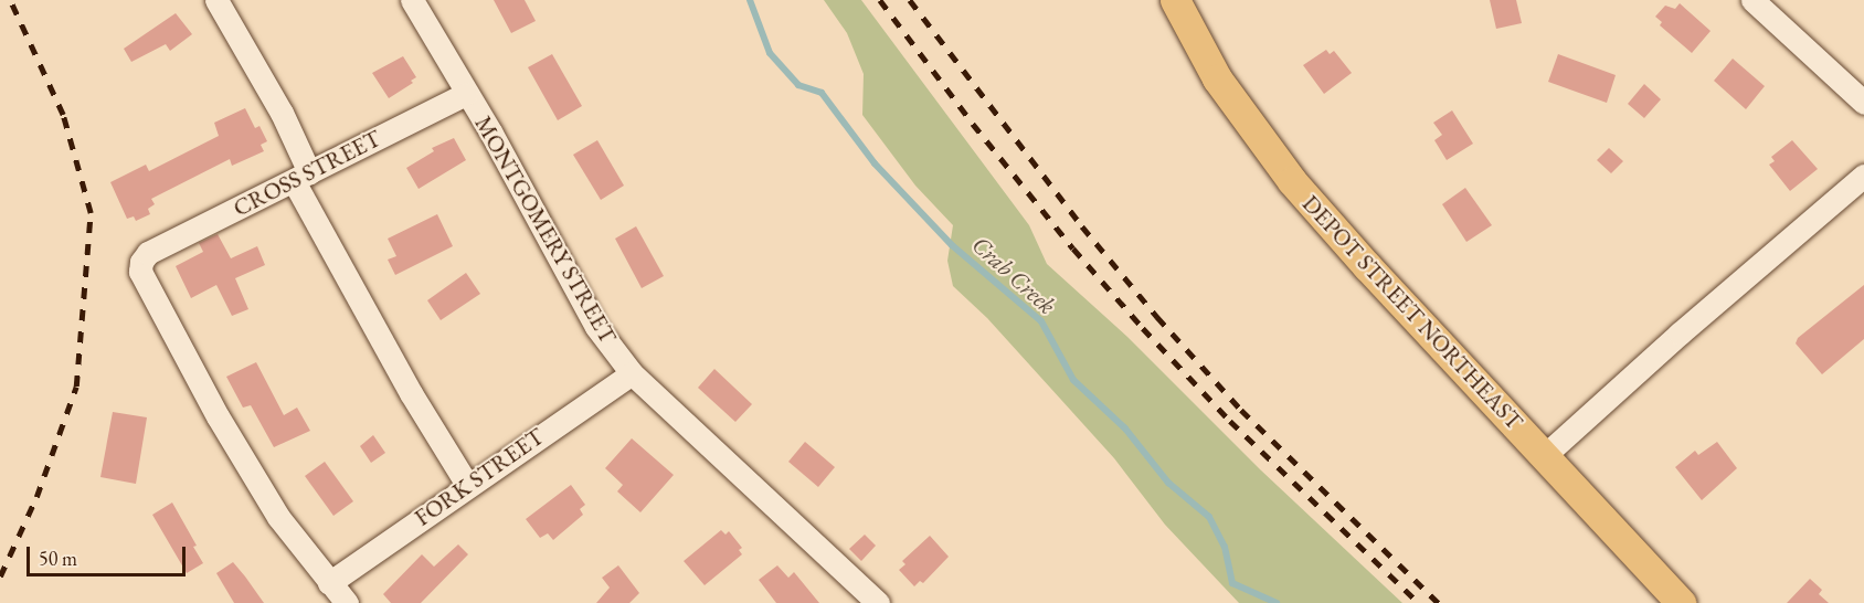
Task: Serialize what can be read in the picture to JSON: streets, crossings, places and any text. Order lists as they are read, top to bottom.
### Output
{
  "streets": {
    "main road": ["DEPOT STREET NORTHEAST"],
    "street": ["CROSS STREET", "MONTGOMERY STREET", "FORK STREET"]
  },
  "crossings": [
    ["CROSS STREET", "MONTGOMERY STREET"],
    ["CROSS STREET", "FORK STREET"],
    ["MONTGOMERY STREET", "FORK STREET"]
  ],
  "water": ["Crab Creek"],
  "scale_bar": "50 m"
}
